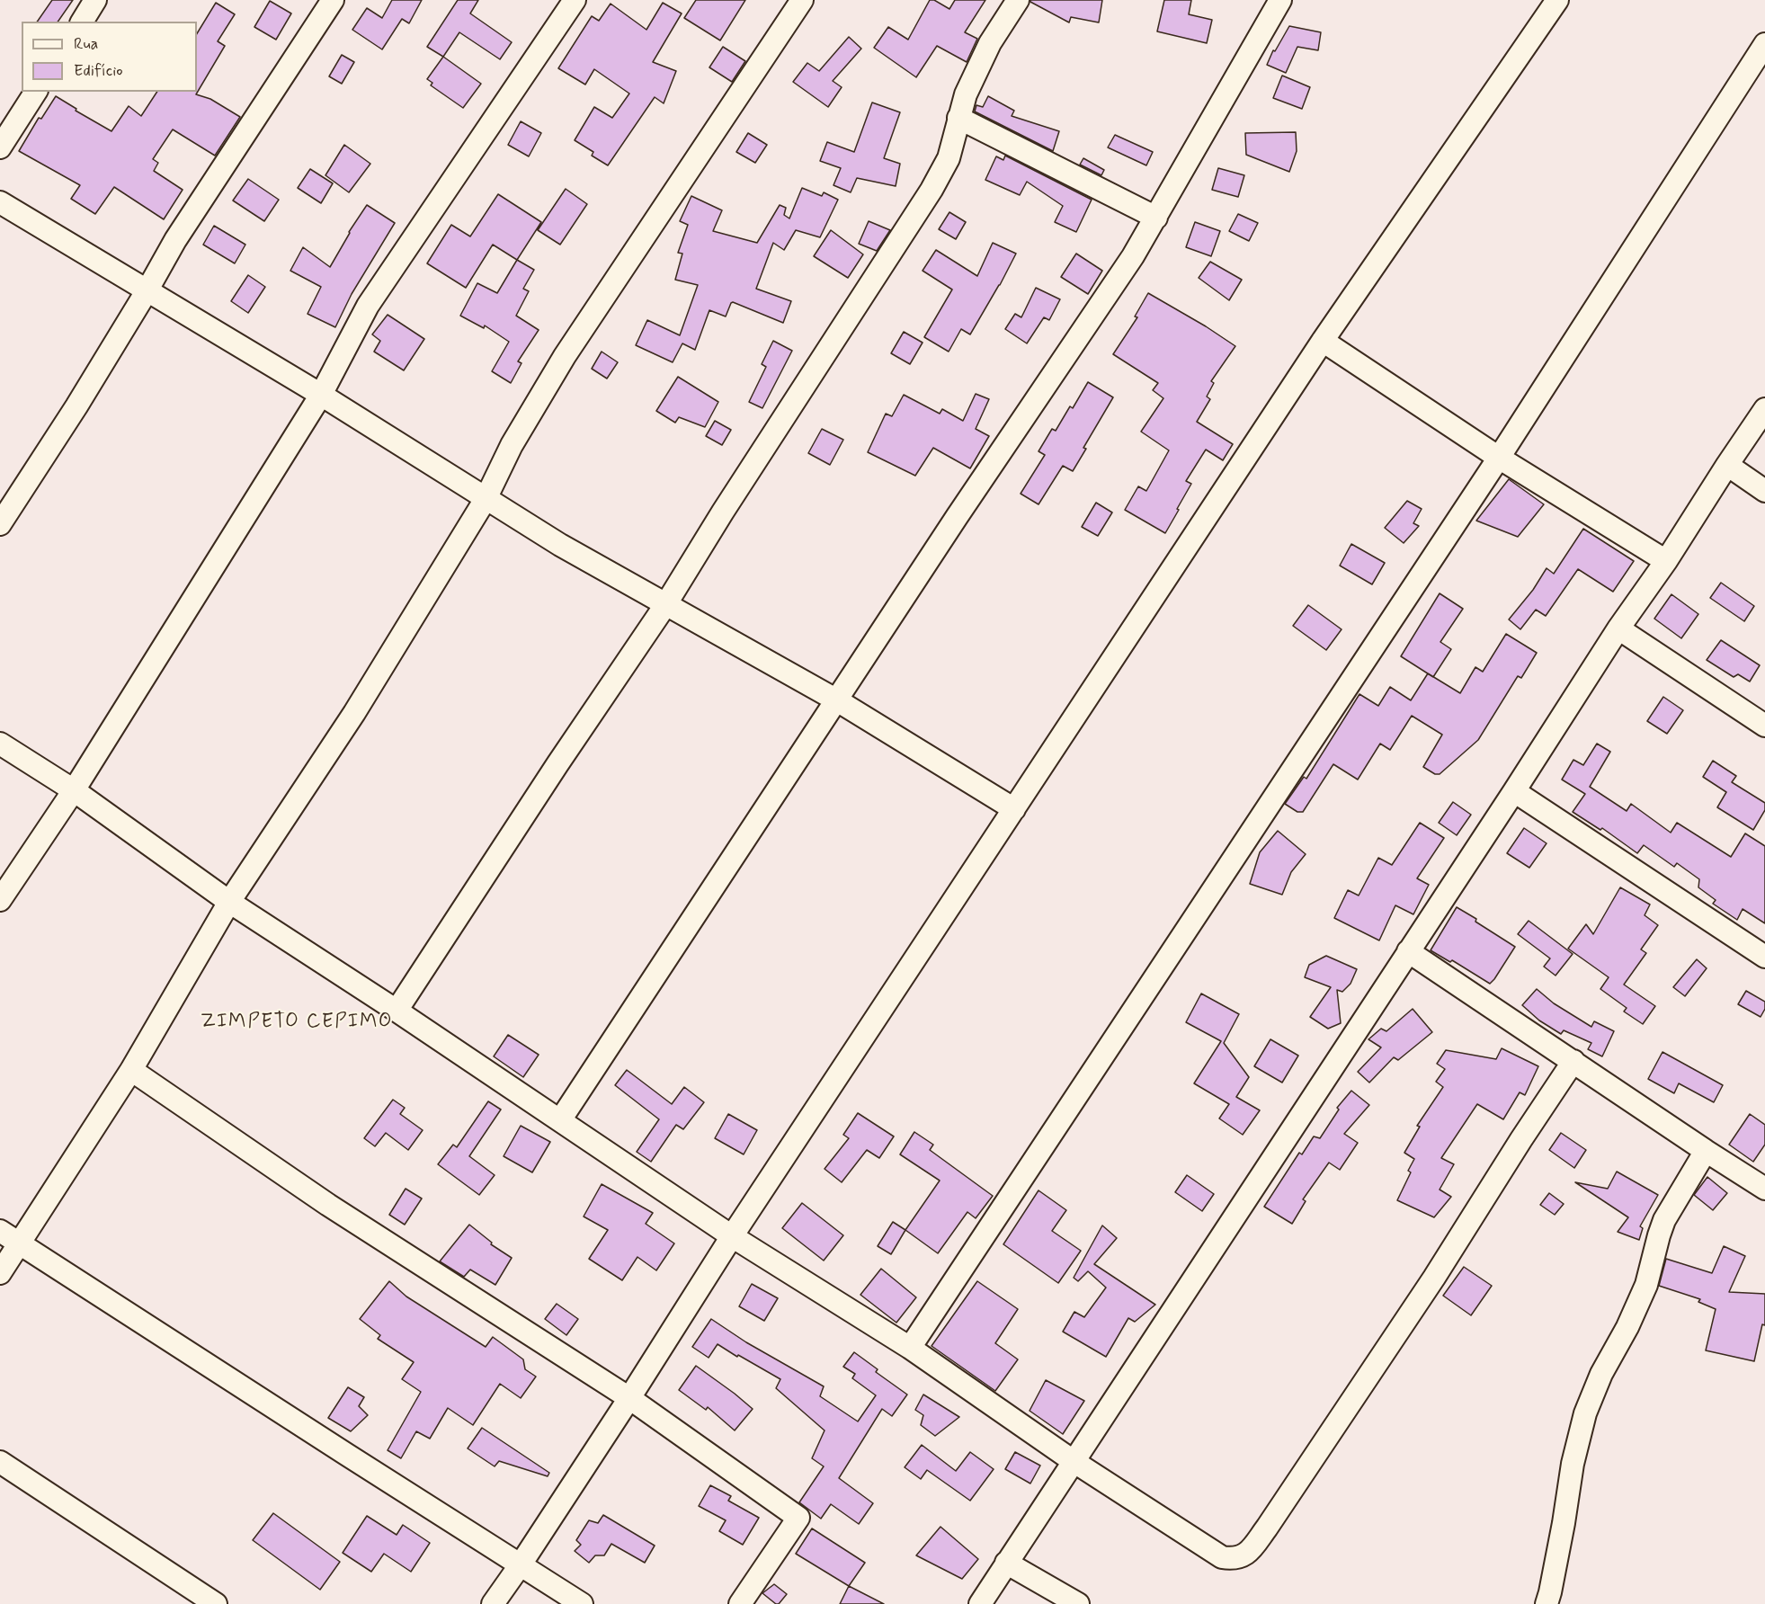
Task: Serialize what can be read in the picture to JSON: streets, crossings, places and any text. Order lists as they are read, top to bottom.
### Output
{
  "districts": ["ZIMPETO CEPIMO"],
  "legend": ["Rua", "Edifício"]
}
